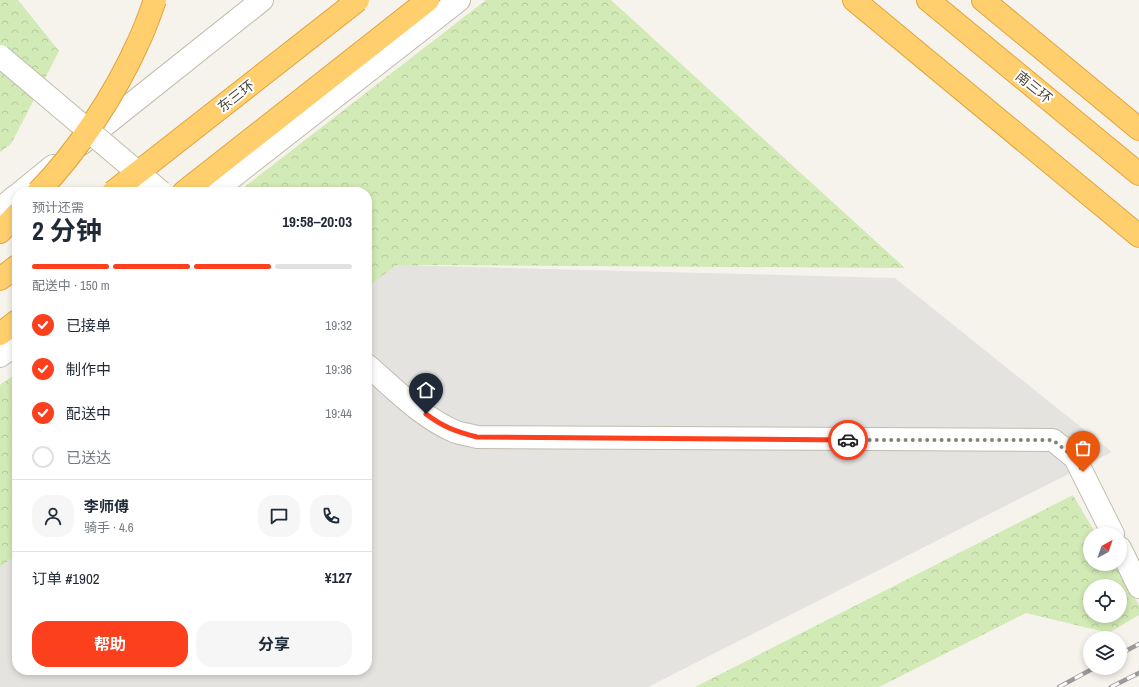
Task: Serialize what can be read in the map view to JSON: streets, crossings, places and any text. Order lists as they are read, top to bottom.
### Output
{
  "streets": {
    "highway": ["南三环", "东三环"]
  },
  "north": "top right",
  "page": {
    "heading": ["2 分钟", "预计还需", "19:58–20:03"],
    "panel": [
      "李师傅",
      "骑手 · 4.6",
      "订单 #1902",
      "¥127"
    ],
    "bar": "配送中 · 150 m",
    "list": [
      ["已接单", "19:32"],
      ["制作中", "19:36"],
      ["配送中", "19:44"],
      "已送达"
    ],
    "buttons": ["帮助", "分享"]
  }
}
